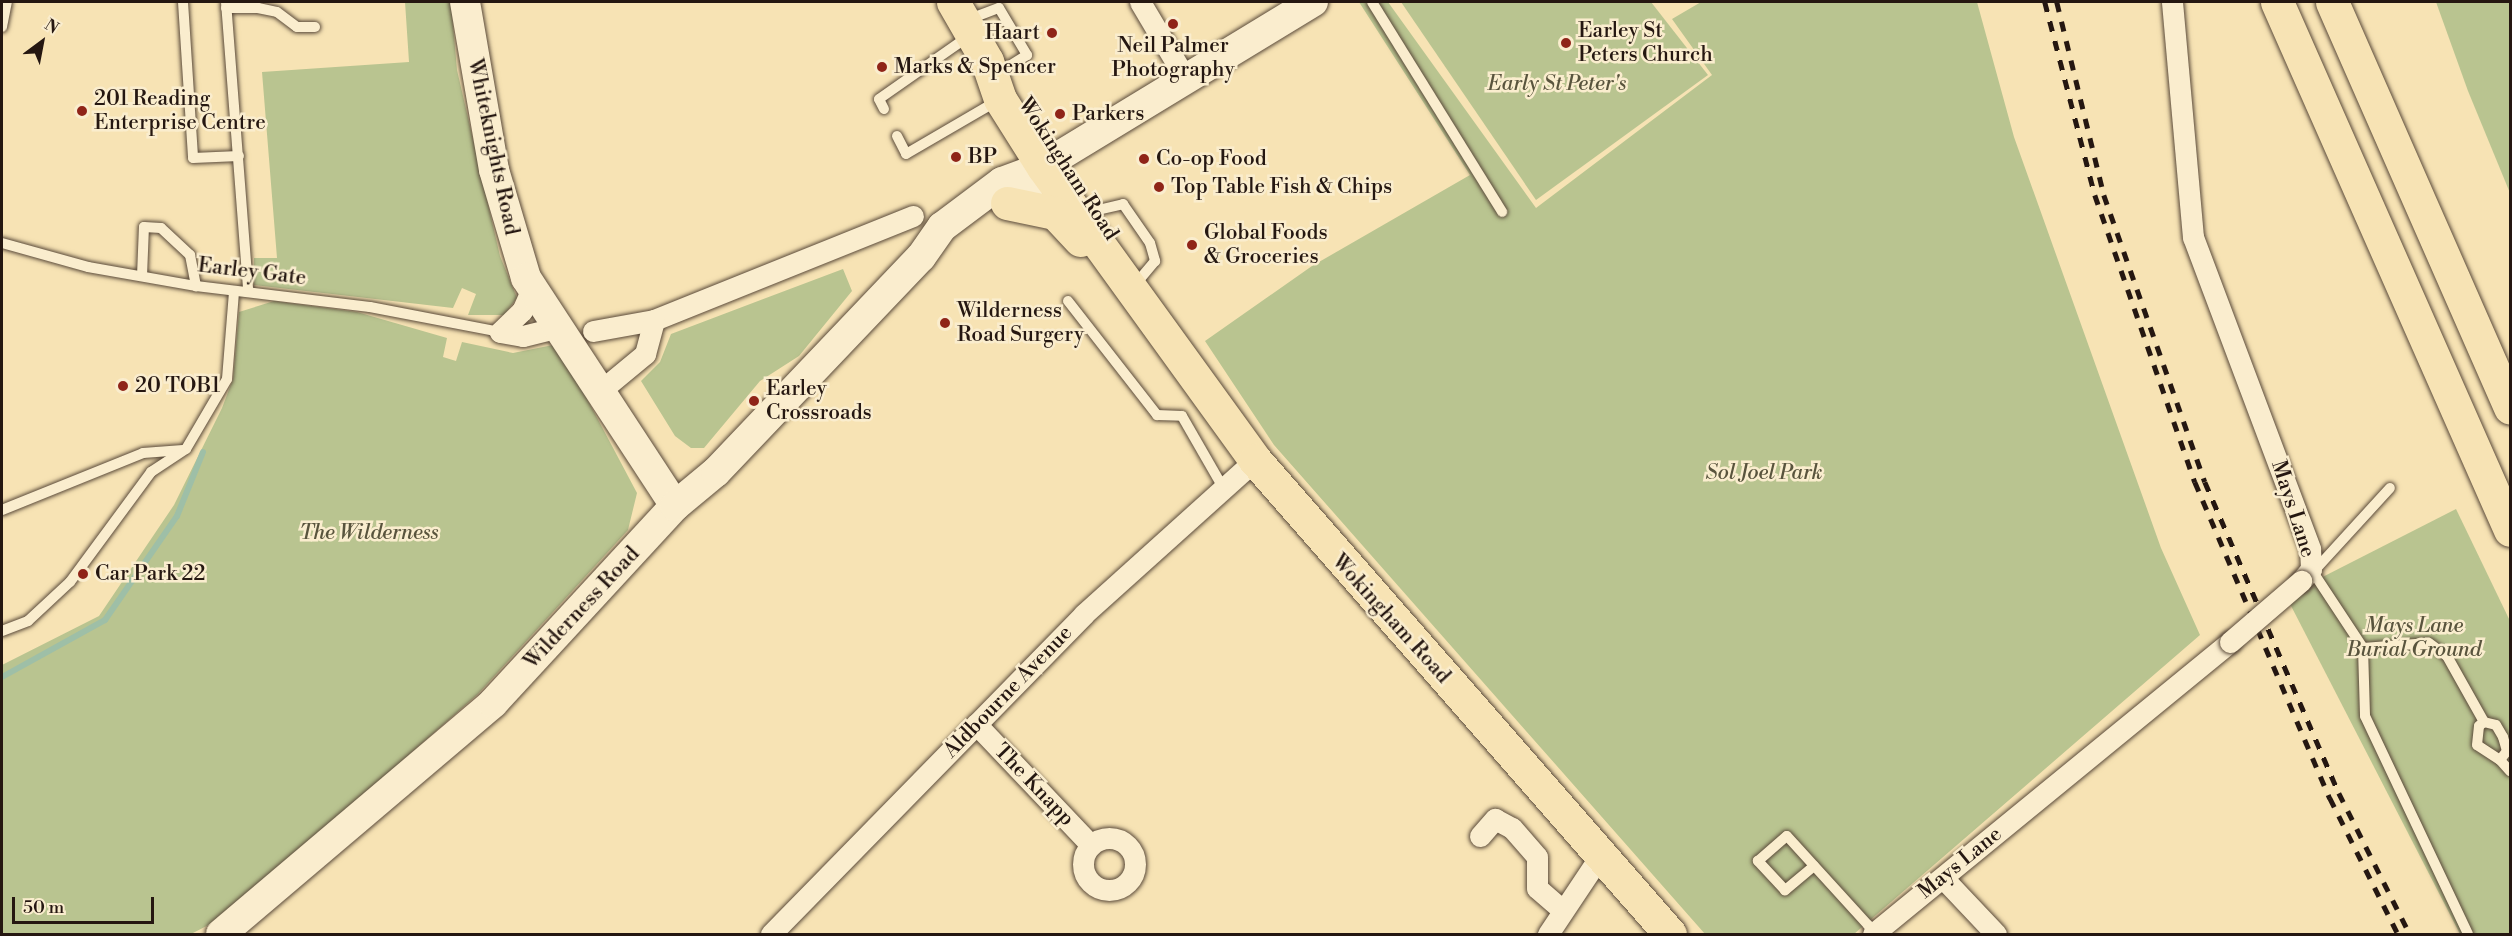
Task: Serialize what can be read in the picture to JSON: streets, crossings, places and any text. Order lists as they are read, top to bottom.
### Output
{
  "streets": {
    "main road": ["Whiteknights Road", "Wokingham Road", "Wilderness Road"],
    "street": ["Mays Lane", "Aldbourne Avenue", "The Knapp"],
    "lane": ["Earley Gate"]
  },
  "crossings": [
    ["Whiteknights Road", "Wilderness Road"],
    ["Wokingham Road", "Wilderness Road"],
    ["Wokingham Road", "Aldbourne Avenue"],
    ["Aldbourne Avenue", "The Knapp"]
  ],
  "parks": [
    "Early St Peter's",
    "Sol Joel Park",
    "The Wilderness",
    "Mays Lane Burial Ground"
  ],
  "places": [
    "Neil Palmer Photography",
    "Haart",
    "Earley St Peters Church",
    "Marks & Spencer",
    "201 Reading Enterprise Centre",
    "Parkers",
    "BP",
    "Co-op Food",
    "Top Table Fish & Chips",
    "Global Foods & Groceries",
    "Wilderness Road Surgery",
    "20 TOB1",
    "Earley Crossroads",
    "Car Park 22"
  ],
  "scale_bar": "50 m",
  "north": "top right"
}
